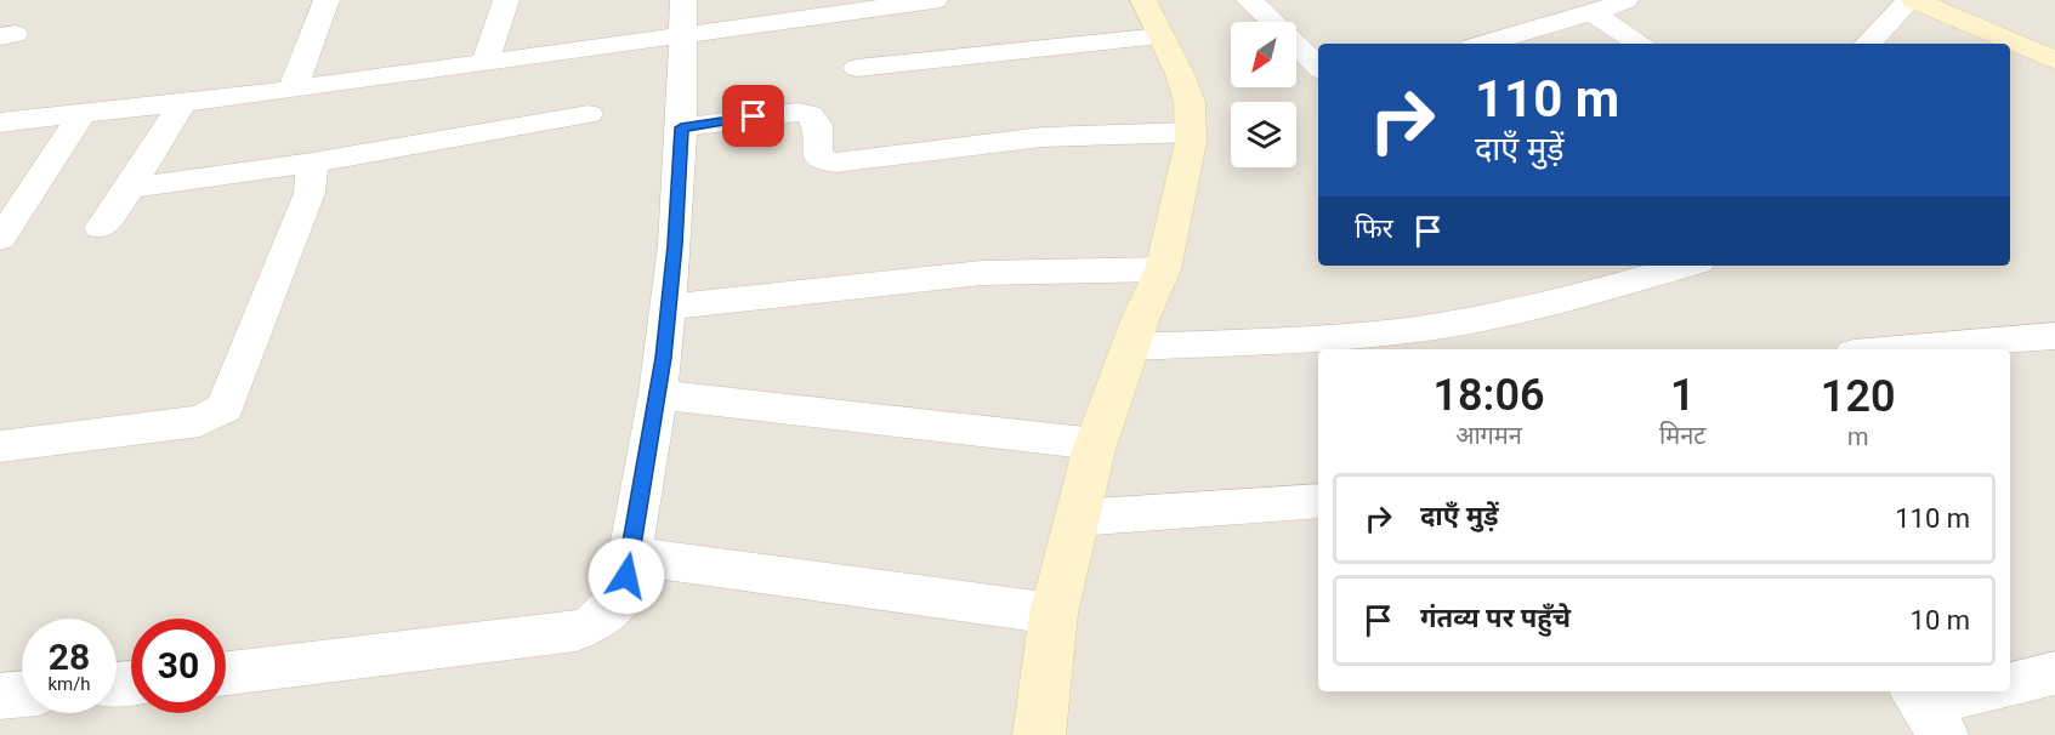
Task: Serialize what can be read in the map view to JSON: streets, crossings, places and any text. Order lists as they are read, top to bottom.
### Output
{
  "north": "bottom left",
  "page": {
    "turn": ["110 m", "दाएँ मुड़ें"],
    "then": "फिर",
    "eta": [
      "18:06",
      "आगमन",
      "1",
      "मिनट",
      "120",
      "m"
    ],
    "list": [
      {
        "name": "दाएँ मुड़ें",
        "value": "110 m"
      },
      {
        "name": "गंतव्य पर पहुँचे",
        "value": "10 m"
      }
    ],
    "speed": "28 km/h",
    "limit": "30"
  }
}
